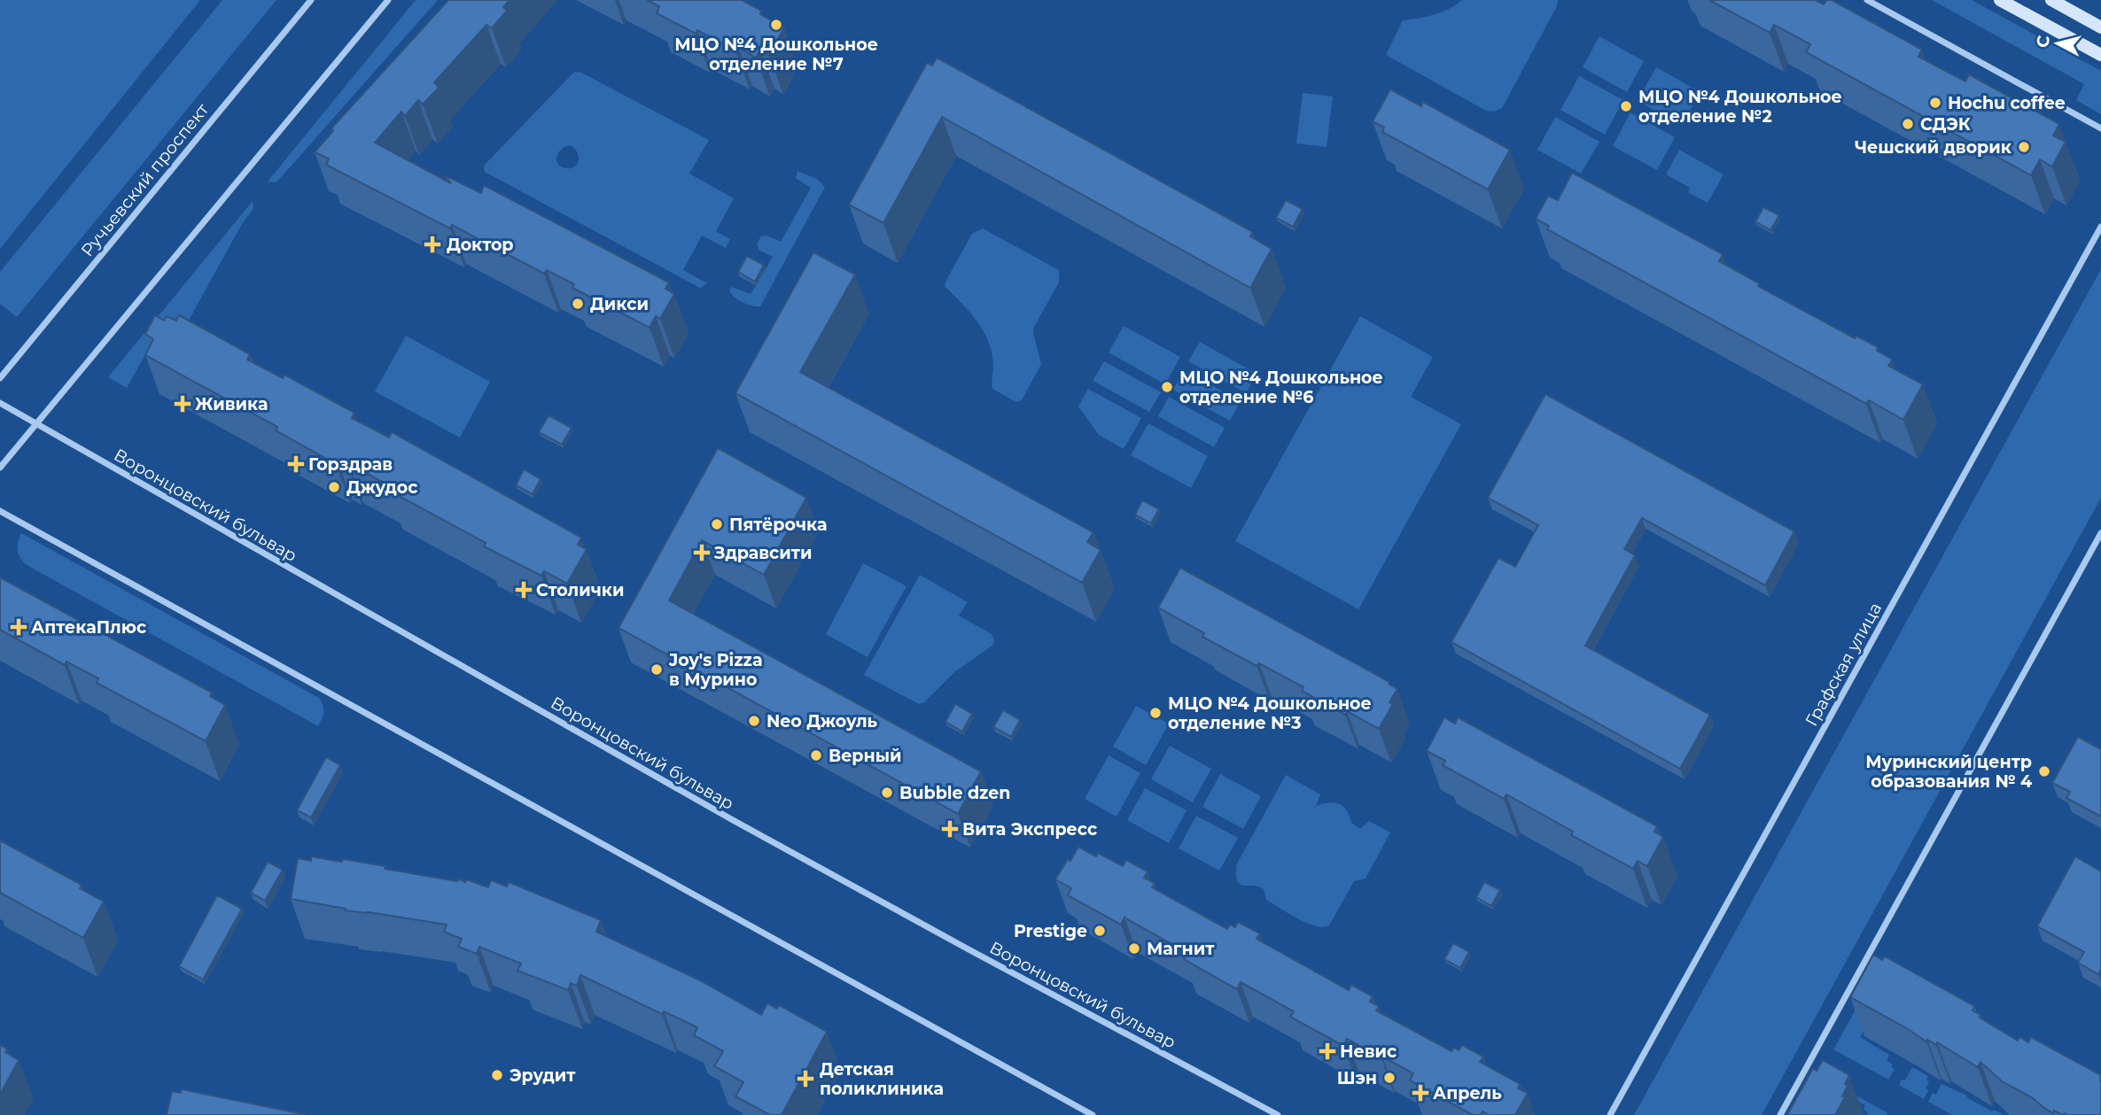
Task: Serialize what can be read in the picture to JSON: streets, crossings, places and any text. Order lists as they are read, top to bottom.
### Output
{
  "streets": {
    "street": ["Ручьевский проспект", "Воронцовский бульвар", "Графская улица"]
  },
  "places": {
    "other": [
      "МЦО №4 Дошкольное отделение №7",
      "Hochu coffee",
      "МЦО №4 Дошкольное отделение №2",
      "СДЭК",
      "Чешский дворик",
      "Дикси",
      "МЦО №4 Дошкольное отделение №6",
      "Джудос",
      "Пятёрочка",
      "Joy's Pizza в Мурино",
      "МЦО №4 Дошкольное отделение №3",
      "Neo Джоуль",
      "Верный",
      "Муринский центр образования № 4",
      "Bubble dzen",
      "Prestige",
      "Магнит",
      "Эрудит",
      "Шэн"
    ],
    "health": [
      "Доктор",
      "Живика",
      "Горздрав",
      "Здравсити",
      "Столички",
      "АптекаПлюс",
      "Вита Экспресс",
      "Невис",
      "Детская поликлиника",
      "Апрель"
    ]
  },
  "north": "left"
}
